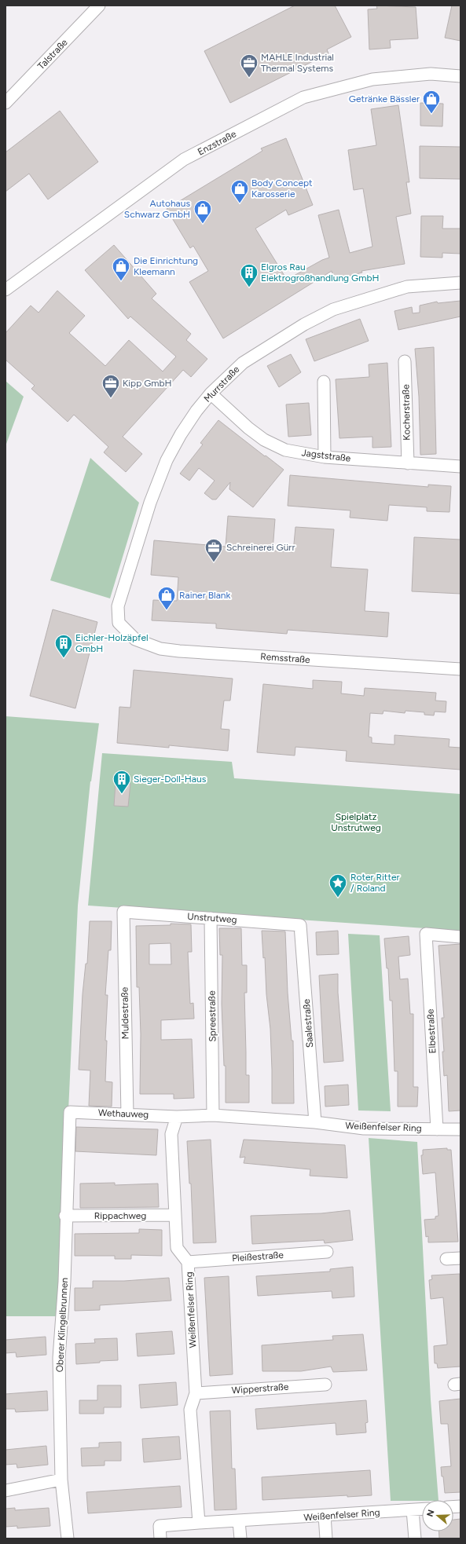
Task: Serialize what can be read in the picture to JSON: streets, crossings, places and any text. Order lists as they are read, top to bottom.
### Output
{
  "streets": {
    "street": [
      "Talstraße",
      "Enzstraße",
      "Murrstraße",
      "Kocherstraße",
      "Jagststraße",
      "Remsstraße",
      "Unstrutweg",
      "Muldestraße",
      "Spreestraße",
      "Saalestraße",
      "Elbestraße",
      "Wethauweg",
      "Weißenfelser Ring",
      "Rippachweg",
      "Pleißestraße",
      "Oberer Klingelbrunnen",
      "Wipperstraße"
    ]
  },
  "crossings": [
    ["Murrstraße", "Jagststraße"],
    ["Murrstraße", "Remsstraße"],
    ["Kocherstraße", "Jagststraße"],
    ["Unstrutweg", "Muldestraße"],
    ["Unstrutweg", "Spreestraße"],
    ["Unstrutweg", "Saalestraße"],
    ["Muldestraße", "Wethauweg"],
    ["Spreestraße", "Weißenfelser Ring"],
    ["Saalestraße", "Weißenfelser Ring"],
    ["Elbestraße", "Weißenfelser Ring"],
    ["Wethauweg", "Weißenfelser Ring"],
    ["Wethauweg", "Oberer Klingelbrunnen"],
    ["Weißenfelser Ring", "Rippachweg"],
    ["Weißenfelser Ring", "Pleißestraße"],
    ["Weißenfelser Ring", "Wipperstraße"],
    ["Rippachweg", "Oberer Klingelbrunnen"]
  ],
  "parks": ["Spielplatz Unstrutweg"],
  "places": {
    "office": ["MAHLE Industrial Thermal Systems", "Kipp GmbH", "Schreinerei Gürr"],
    "shop": [
      "Getränke Bässler",
      "Body Concept Karosserie",
      "Autohaus Schwarz GmbH",
      "Die Einrichtung Kleemann",
      "Rainer Blank"
    ],
    "building": ["Elgros Rau Elektrogroßhandlung GmbH", "Eichler-Holzäpfel GmbH", "Sieger-Doll-Haus"],
    "place": ["Roter Ritter / Roland"]
  },
  "north": "left"
}
